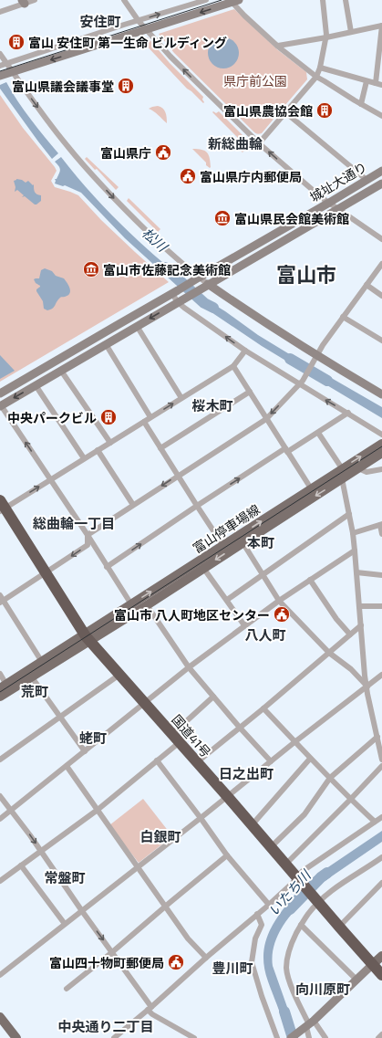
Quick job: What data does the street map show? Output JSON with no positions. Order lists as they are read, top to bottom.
{
  "streets": {
    "highway": ["国道41号"],
    "main road": ["富山停車場線"],
    "street": ["城址大通り"]
  },
  "crossings": [
    ["富山停車場線", "国道41号"]
  ],
  "districts": [
    "安住町",
    "新総曲輪",
    "富山市",
    "桜木町",
    "総曲輪一丁目",
    "本町",
    "八人町",
    "荒町",
    "蛯町",
    "日之出町",
    "白銀町",
    "常盤町",
    "豊川町",
    "向川原町",
    "中央通り二丁目"
  ],
  "water": ["松川", "いたち川"],
  "parks": ["県庁前公園"],
  "places": {
    "building": [
      "富山 安住町 第一生命 ビルディング",
      "富山県議会議事堂",
      "富山県農協会館",
      "中央パークビル"
    ],
    "public building": [
      "富山県庁",
      "富山県庁内郵便局",
      "富山市 八人町地区センター",
      "富山四十物町郵便局"
    ],
    "museum": ["富山県民会館美術館", "富山市佐藤記念美術館"]
  }
}
